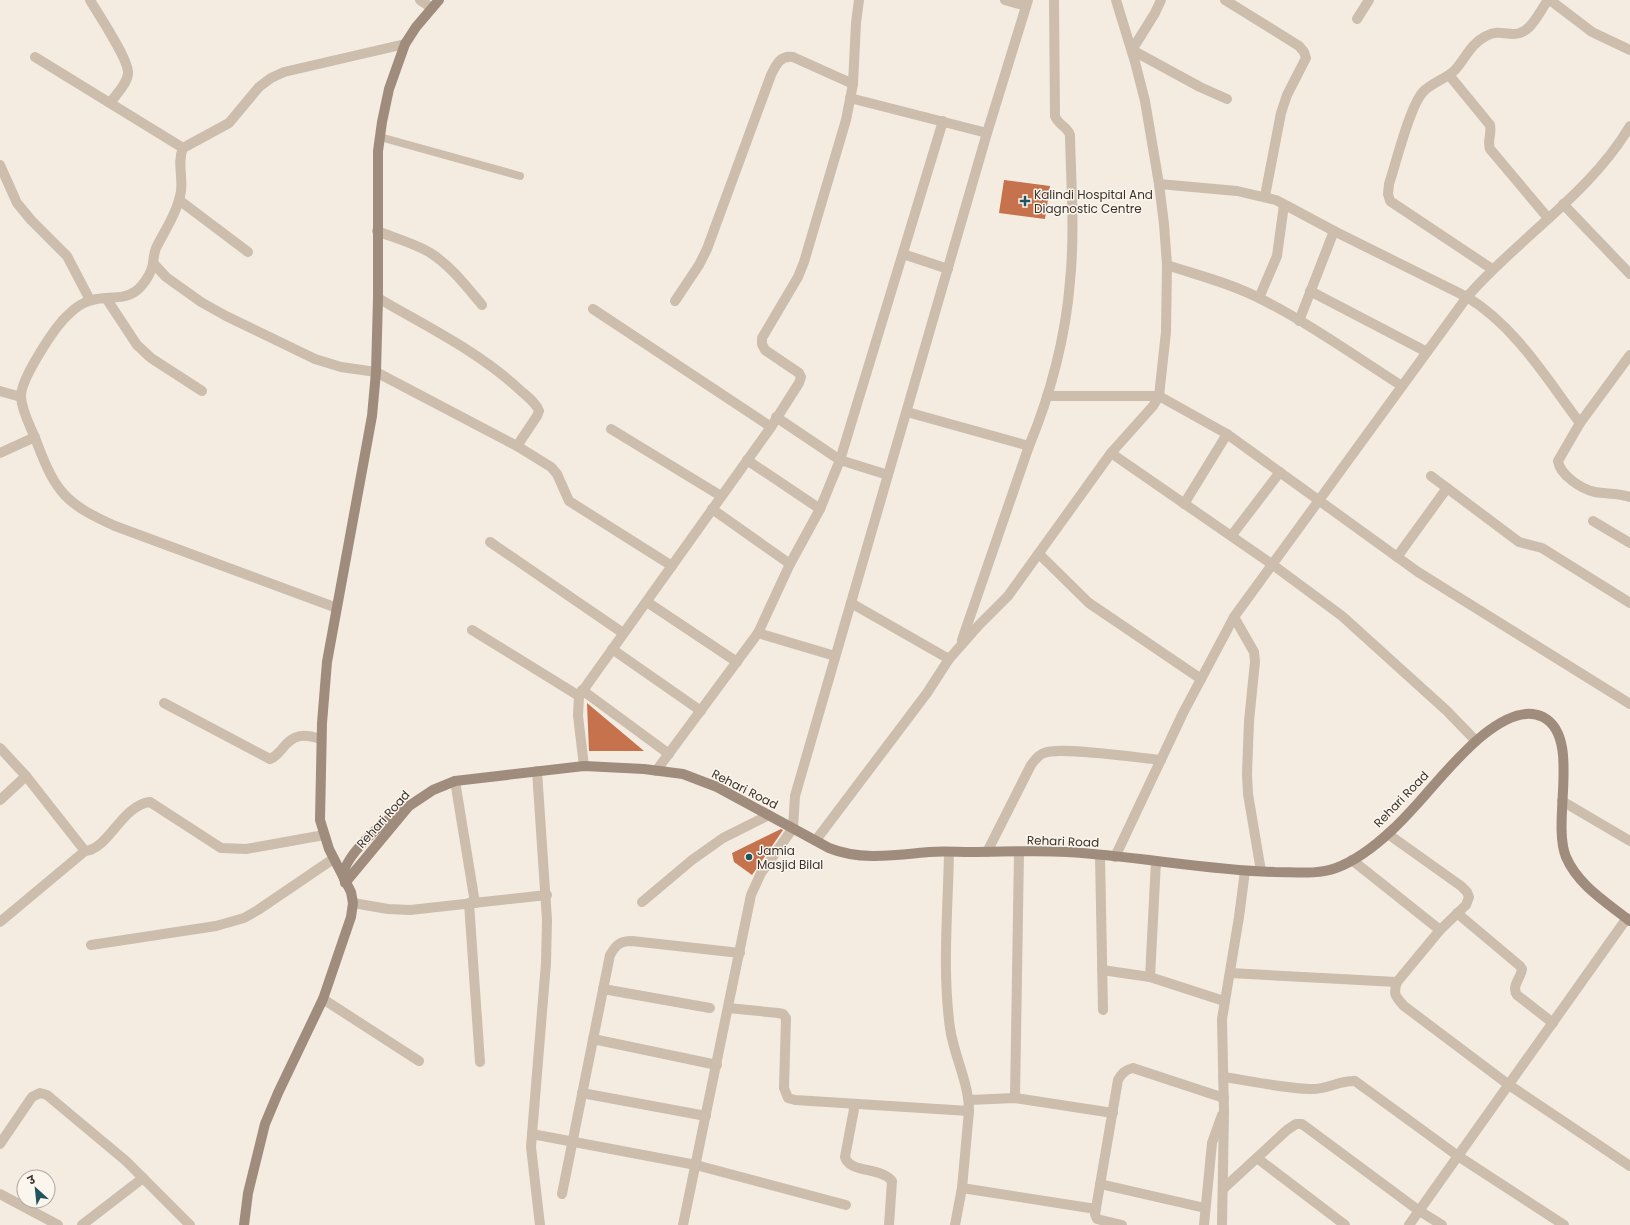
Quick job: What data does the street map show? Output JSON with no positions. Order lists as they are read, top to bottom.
{
  "streets": {
    "main road": ["Rehari Road"]
  },
  "places": {
    "health": ["Kalindi Hospital And Diagnostic Centre"],
    "other": ["Jamia Masjid Bilal"]
  },
  "north": "top left"
}
